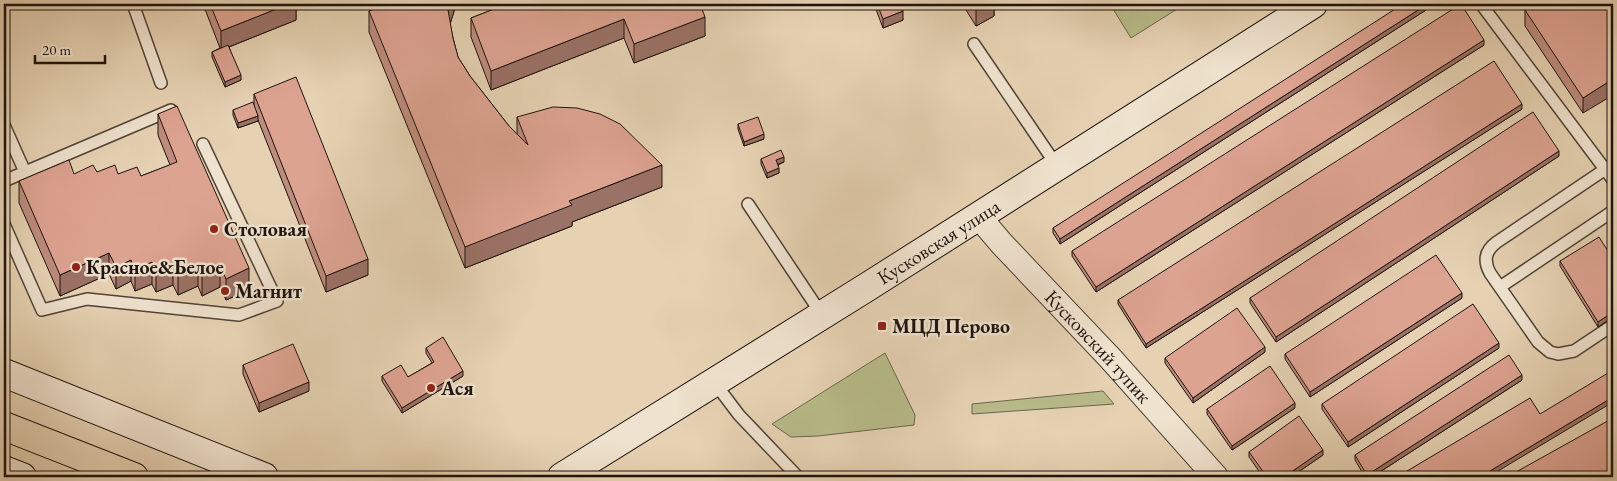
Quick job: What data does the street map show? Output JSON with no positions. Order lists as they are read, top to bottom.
{
  "streets": {
    "street": ["Кусковская улица", "Кусковский тупик"]
  },
  "crossings": [
    ["Кусковская улица", "Кусковский тупик"]
  ],
  "places": {
    "other": [
      "Столовая",
      "Красное&Белое",
      "Магнит",
      "Ася"
    ],
    "transit": ["МЦД Перово"]
  },
  "scale_bar": "20 m"
}
